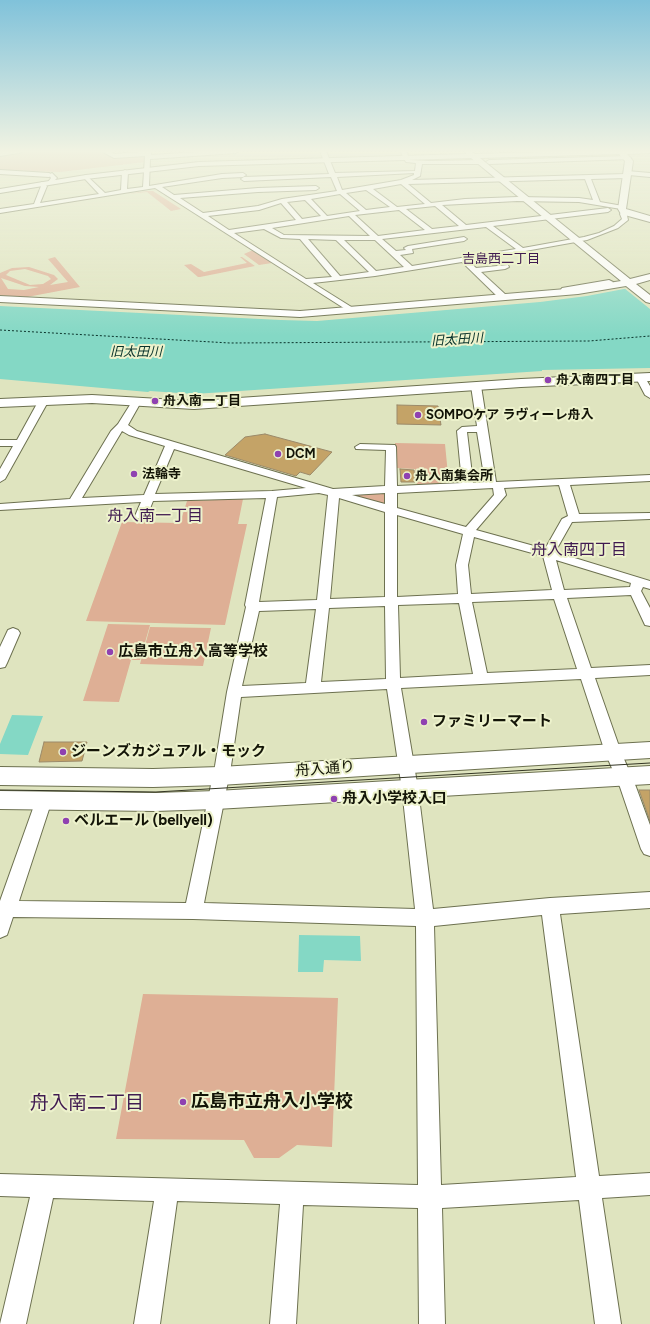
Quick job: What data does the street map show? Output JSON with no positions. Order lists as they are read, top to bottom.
{
  "streets": {
    "street": ["舟入通り"]
  },
  "districts": [
    "吉島西二丁目",
    "舟入南一丁目",
    "舟入南四丁目",
    "舟入南二丁目"
  ],
  "water": ["旧太田川"],
  "places": [
    "舟入南四丁目",
    "舟入南一丁目",
    "SOMPOケア ラヴィーレ舟入",
    "DCM",
    "法輪寺",
    "舟入南集会所",
    "広島市立舟入高等学校",
    "ファミリーマート",
    "ジーンズカジュアル・モック",
    "舟入小学校入口",
    "ベルエール (bellyell)",
    "広島市立舟入小学校"
  ]
}
